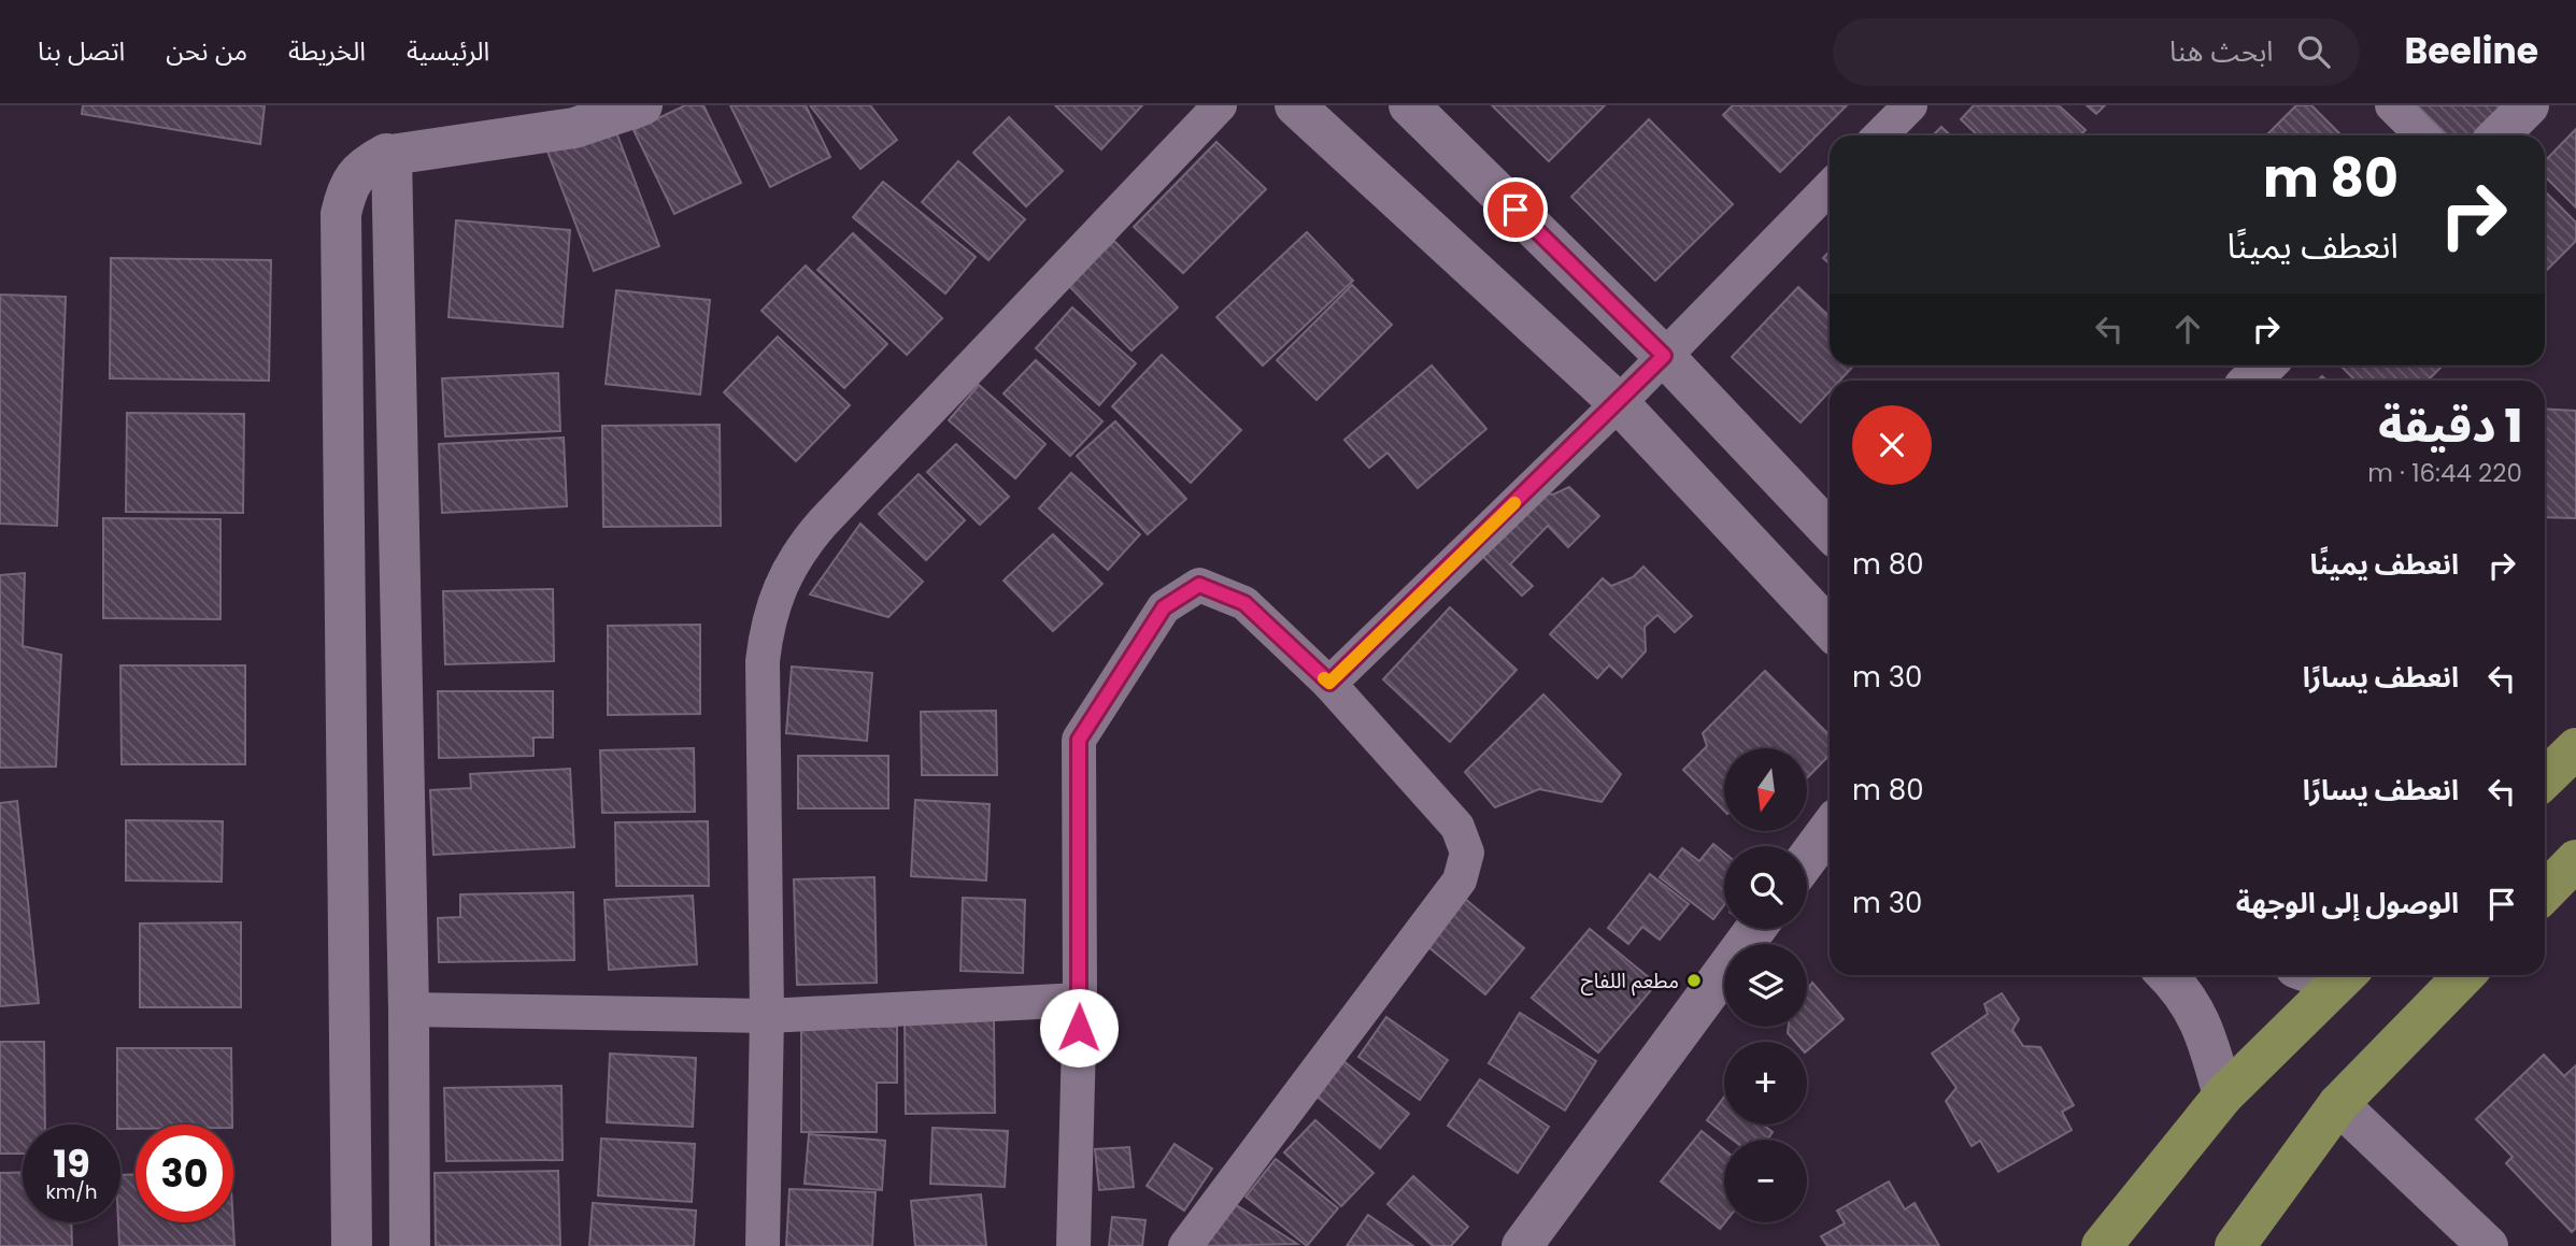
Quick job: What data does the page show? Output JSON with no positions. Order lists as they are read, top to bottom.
{
  "places": ["مطعم اللفاح"],
  "north": "bottom",
  "page": {
    "header": "Beeline",
    "search": "ابحث هنا",
    "nav": [
      "الرئيسية",
      "الخريطة",
      "من نحن",
      "اتصل بنا"
    ],
    "turn": ["80 m", "انعطف يمينًا"],
    "heading": ["1 دقيقة", "220 m · 16:44"],
    "list": [
      {
        "name": "انعطف يمينًا",
        "value": "80 m"
      },
      {
        "name": "انعطف يسارًا",
        "value": "30 m"
      },
      {
        "name": "انعطف يسارًا",
        "value": "80 m"
      },
      {
        "name": "الوصول إلى الوجهة",
        "value": "30 m"
      }
    ],
    "map_buttons": ["+", "−"],
    "speed": "19 km/h",
    "limit": "30"
  }
}
